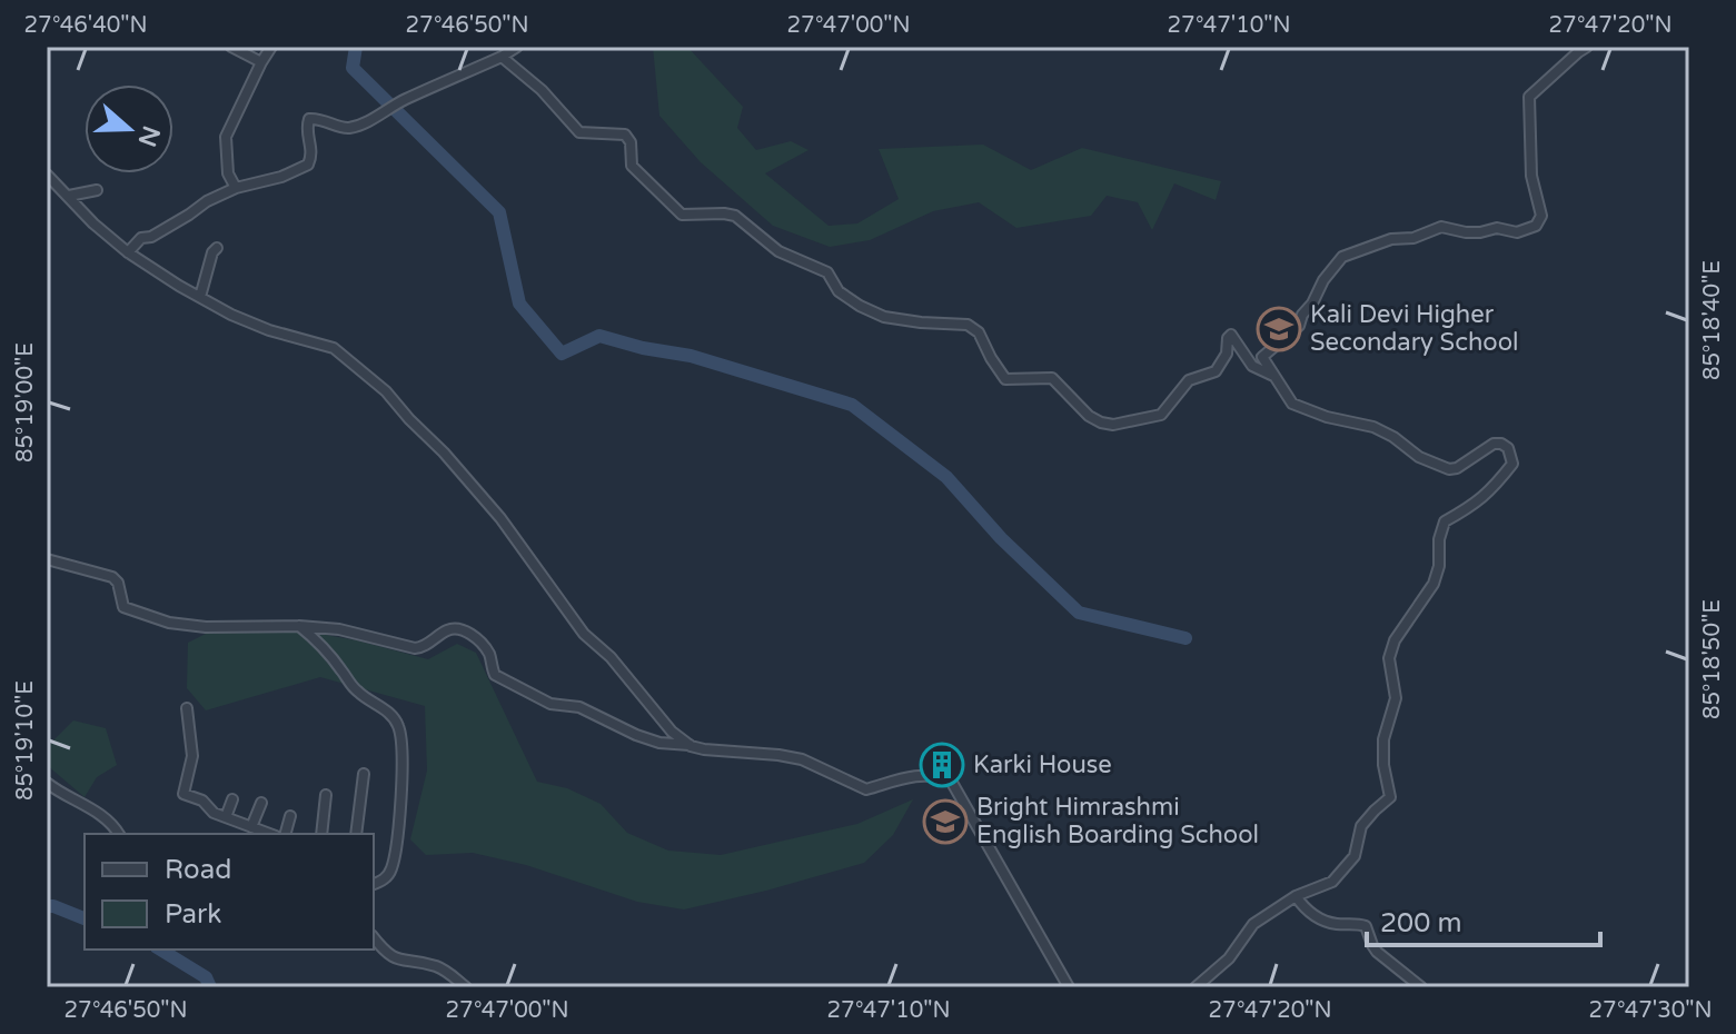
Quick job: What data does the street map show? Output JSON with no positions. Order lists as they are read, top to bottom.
{
  "places": {
    "school or university": ["Kali Devi Higher Secondary School", "Bright Himrashmi English Boarding School"],
    "building": ["Karki House"]
  },
  "legend": ["Road", "Park"],
  "scale_bar": "200 m",
  "north": "right",
  "coordinates": [
    "27°46'40\"N",
    "27°46'50\"N",
    "27°47'00\"N",
    "27°47'10\"N",
    "27°47'20\"N",
    "85°18'40\"E",
    "85°19'00\"E",
    "85°18'50\"E",
    "85°19'10\"E",
    "27°47'30\"N"
  ]
}
